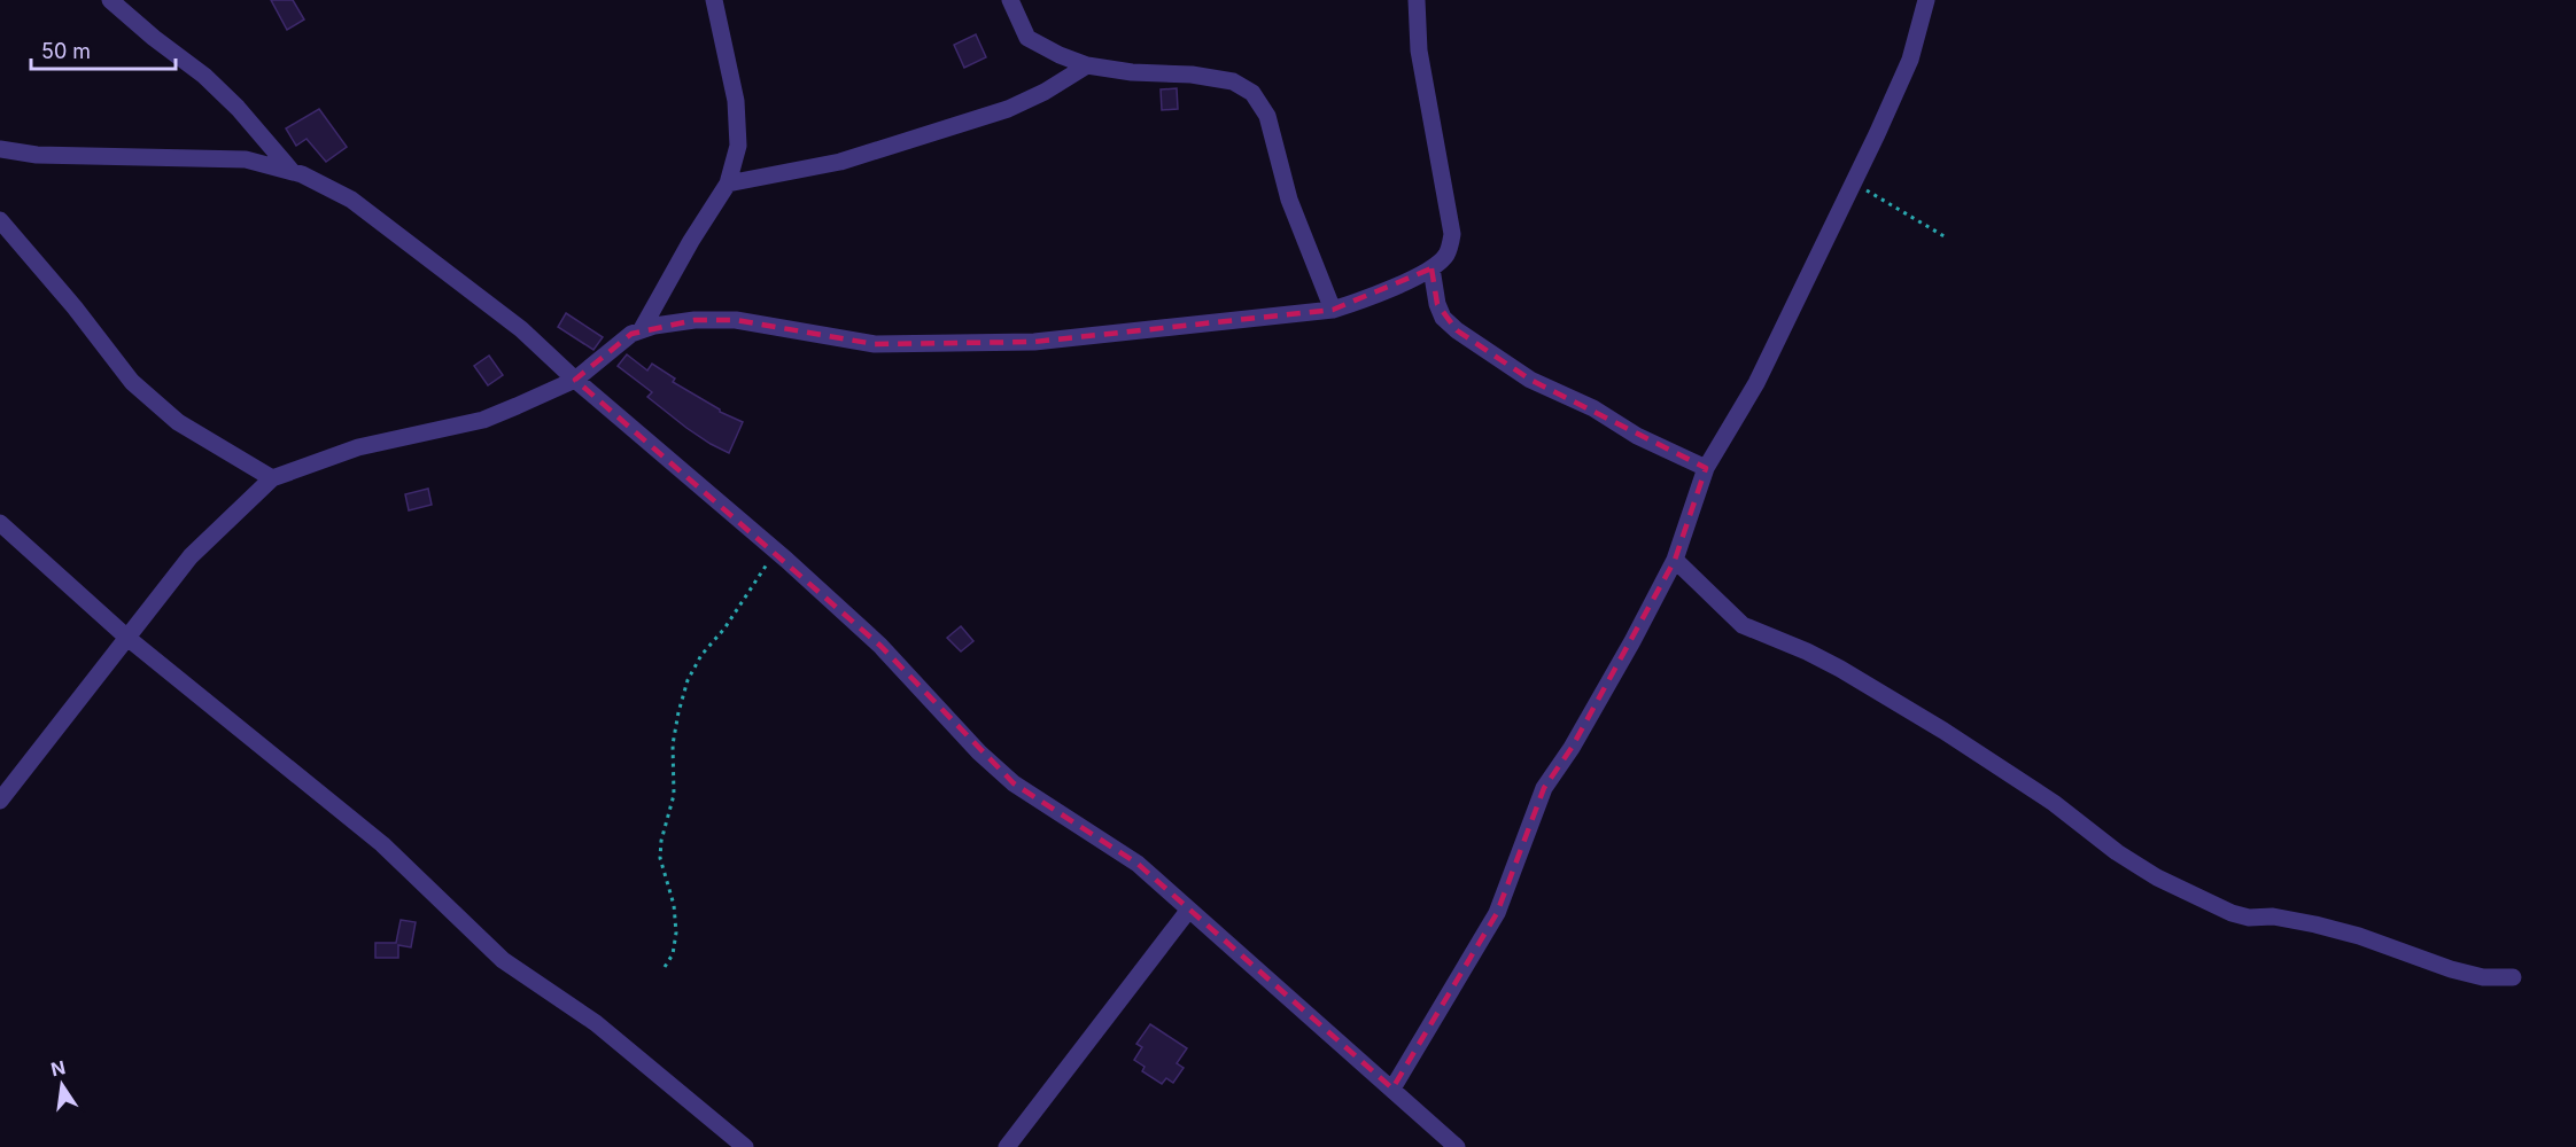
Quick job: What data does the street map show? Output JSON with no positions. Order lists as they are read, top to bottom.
{
  "scale_bar": "50 m",
  "north": "top"
}
